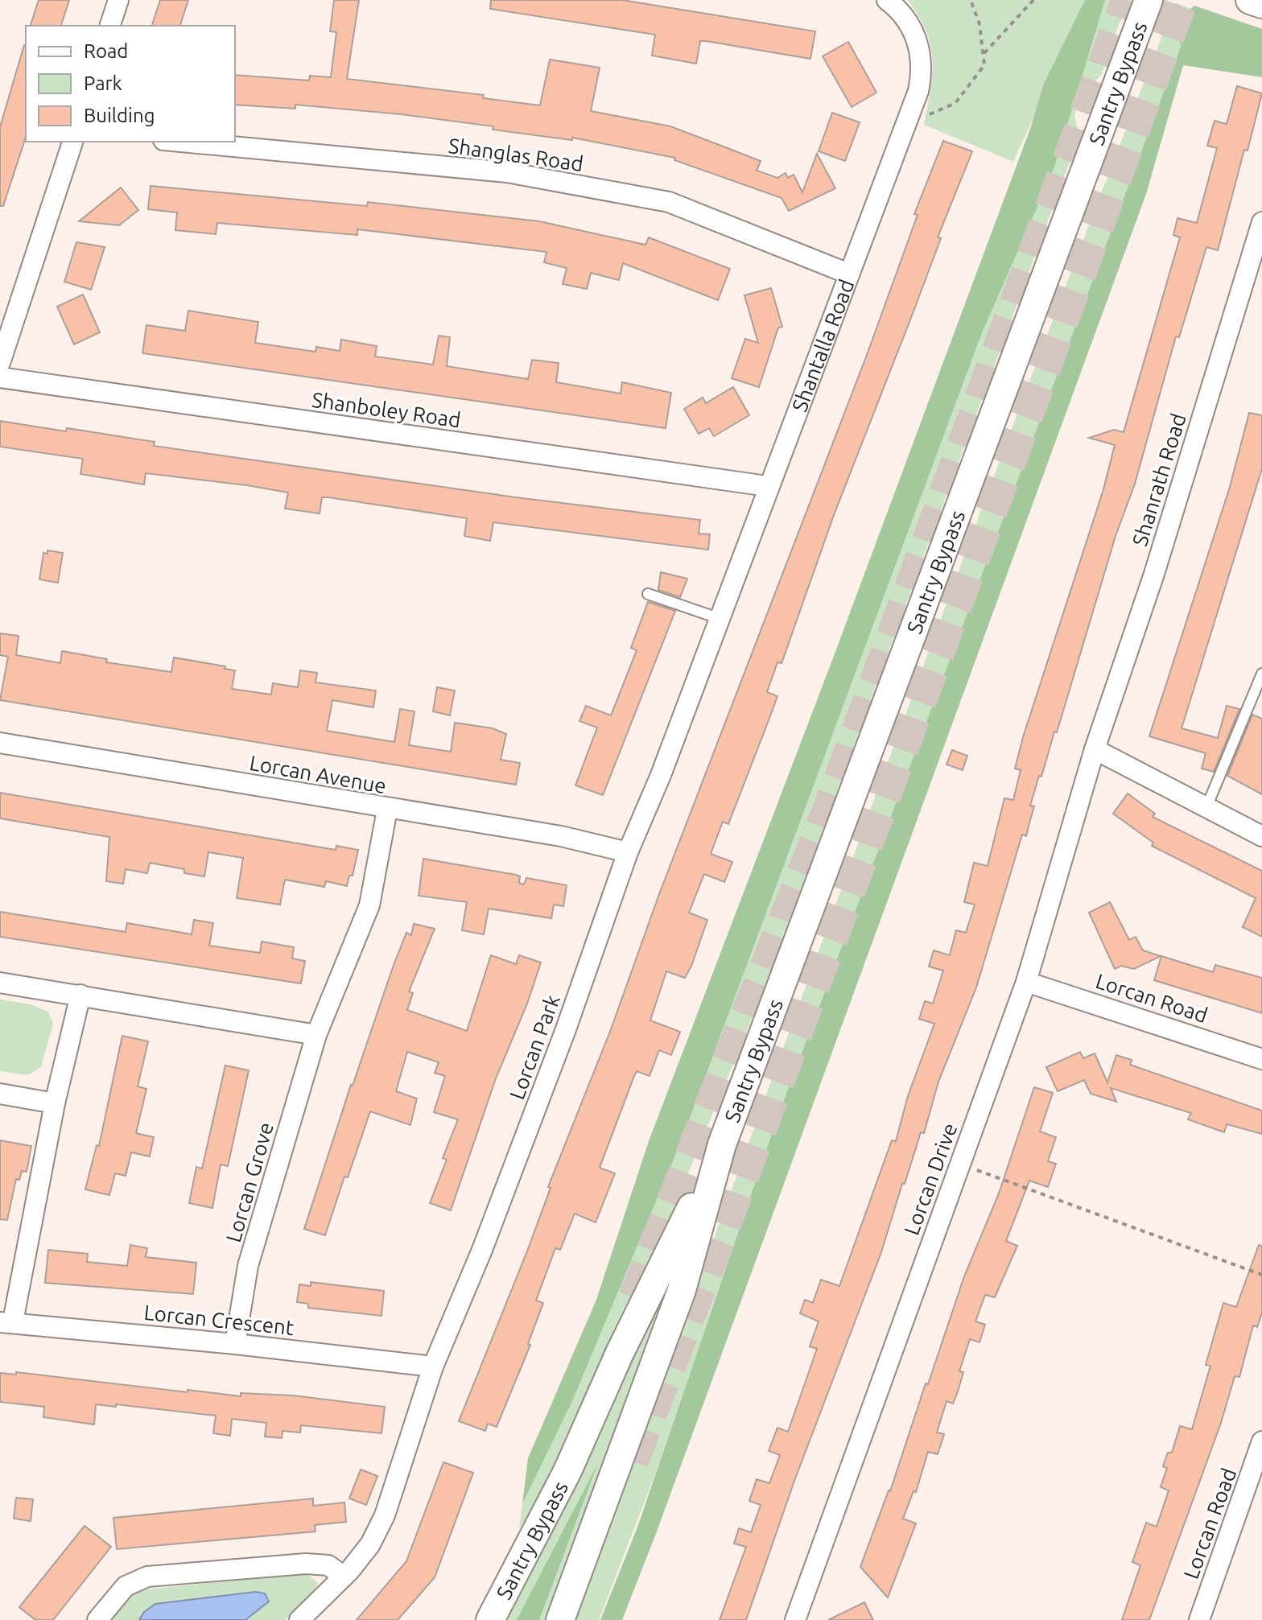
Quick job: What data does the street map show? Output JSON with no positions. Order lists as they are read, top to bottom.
{
  "streets": {
    "main road": ["Santry Bypass"],
    "street": [
      "Shanglas Road",
      "Shantalla Road",
      "Shanboley Road",
      "Shanrath Road",
      "Lorcan Avenue",
      "Lorcan Road",
      "Lorcan Park",
      "Lorcan Drive",
      "Lorcan Grove",
      "Lorcan Crescent"
    ]
  },
  "crossings": [
    ["Shanglas Road", "Shantalla Road"],
    ["Shantalla Road", "Shanboley Road"],
    ["Shantalla Road", "Lorcan Park"],
    ["Shanrath Road", "Lorcan Drive"],
    ["Lorcan Avenue", "Lorcan Park"],
    ["Lorcan Avenue", "Lorcan Grove"],
    ["Lorcan Road", "Lorcan Drive"],
    ["Lorcan Park", "Lorcan Crescent"],
    ["Lorcan Grove", "Lorcan Crescent"]
  ],
  "legend": ["Road", "Park", "Building"]
}
